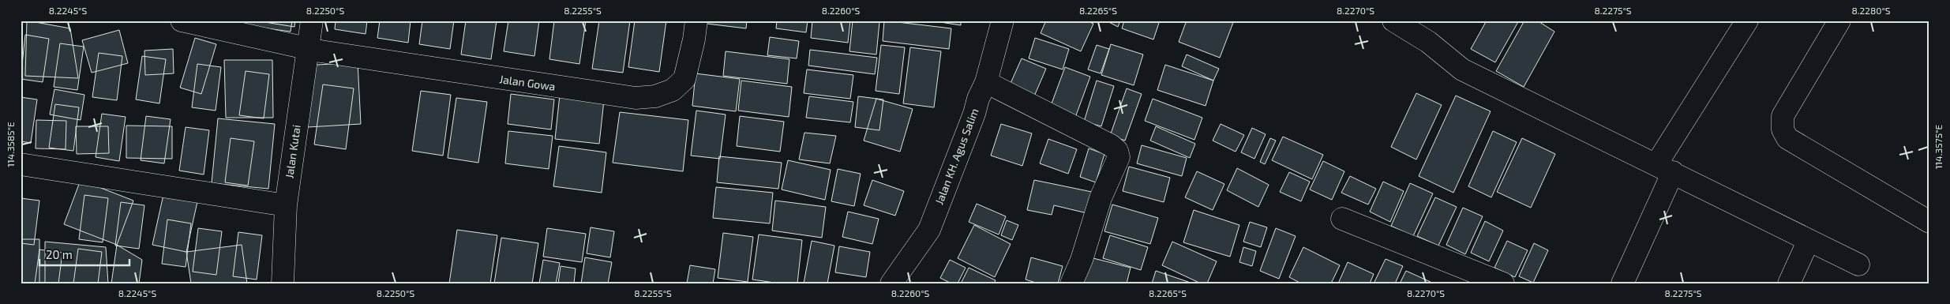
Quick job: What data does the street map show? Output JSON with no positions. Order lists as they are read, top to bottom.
{
  "streets": {
    "street": ["Jalan Gowa", "Jalan Kutai", "Jalan KH. Agus Salim"]
  },
  "crossings": [
    ["Jalan Gowa", "Jalan Kutai"]
  ],
  "scale_bar": "20 m",
  "coordinates": [
    "8.2245°S",
    "8.2250°S",
    "8.2255°S",
    "8.2260°S",
    "8.2265°S",
    "8.2270°S",
    "8.2275°S",
    "8.2280°S",
    "114.3585°E",
    "114.3575°E"
  ]
}
